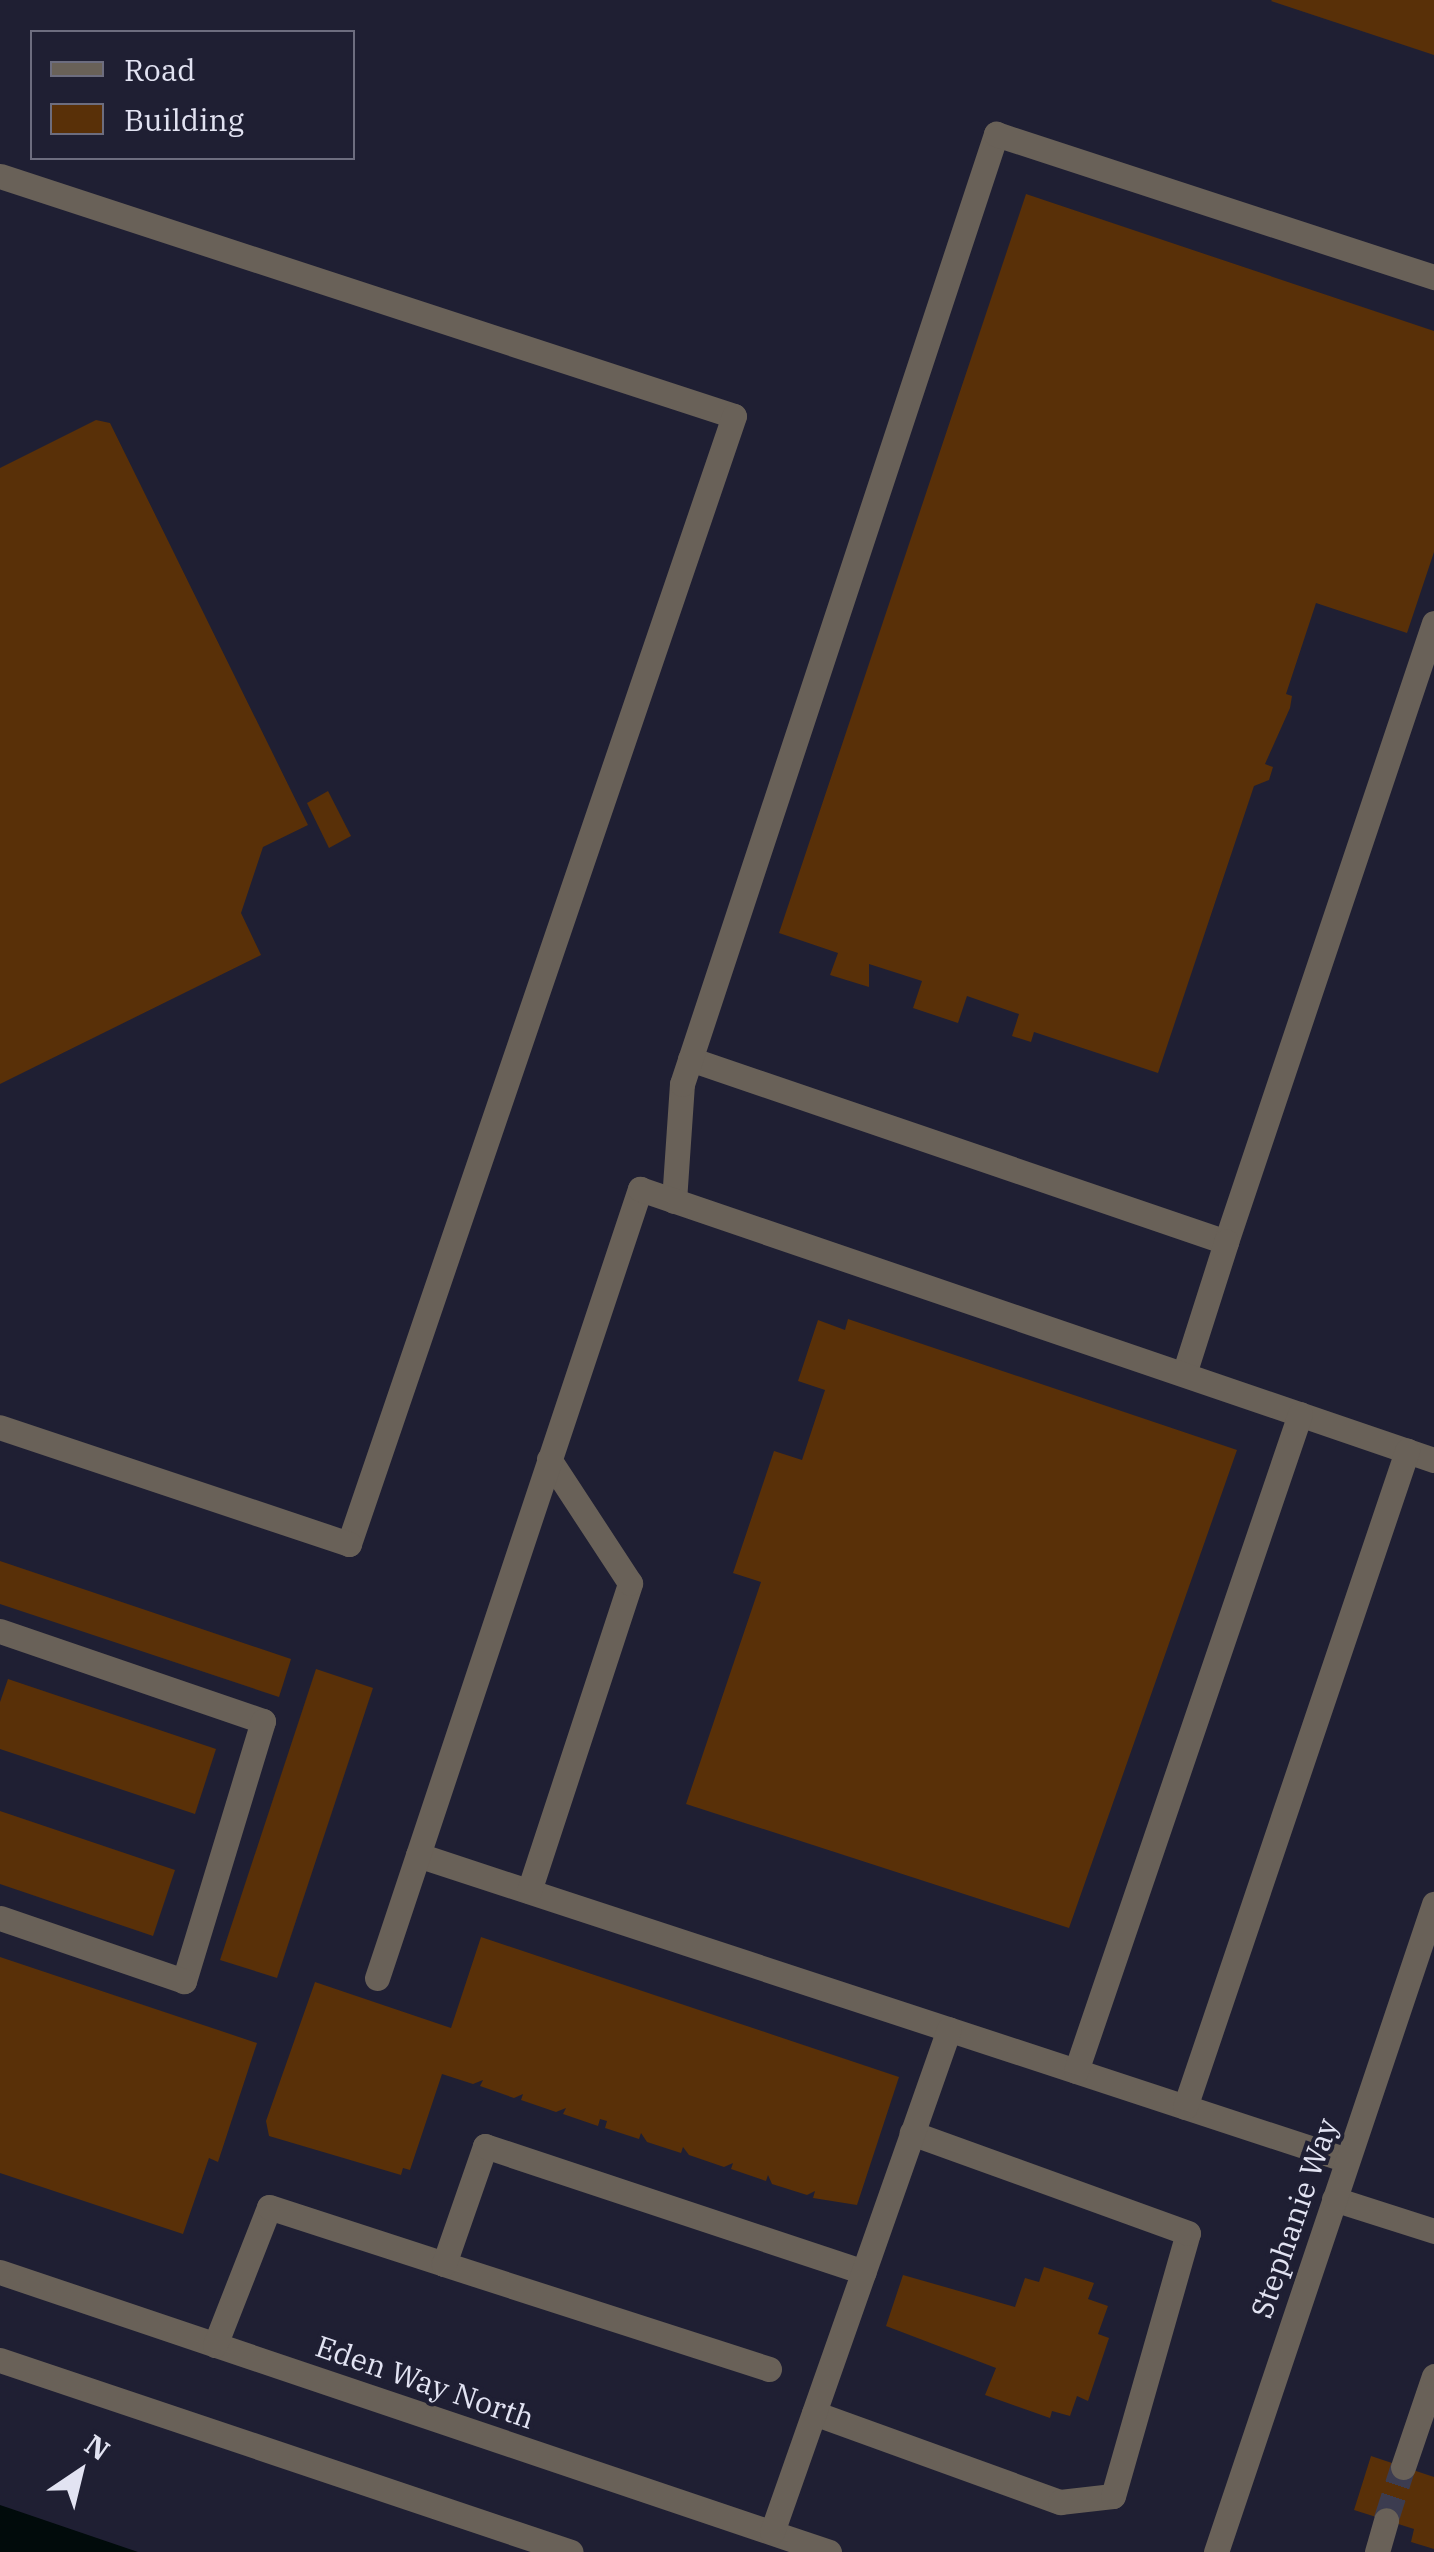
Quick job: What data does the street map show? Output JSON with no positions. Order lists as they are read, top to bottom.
{
  "streets": {
    "street": ["Stephanie Way", "Eden Way North"]
  },
  "legend": ["Road", "Building"],
  "north": "top right"
}
